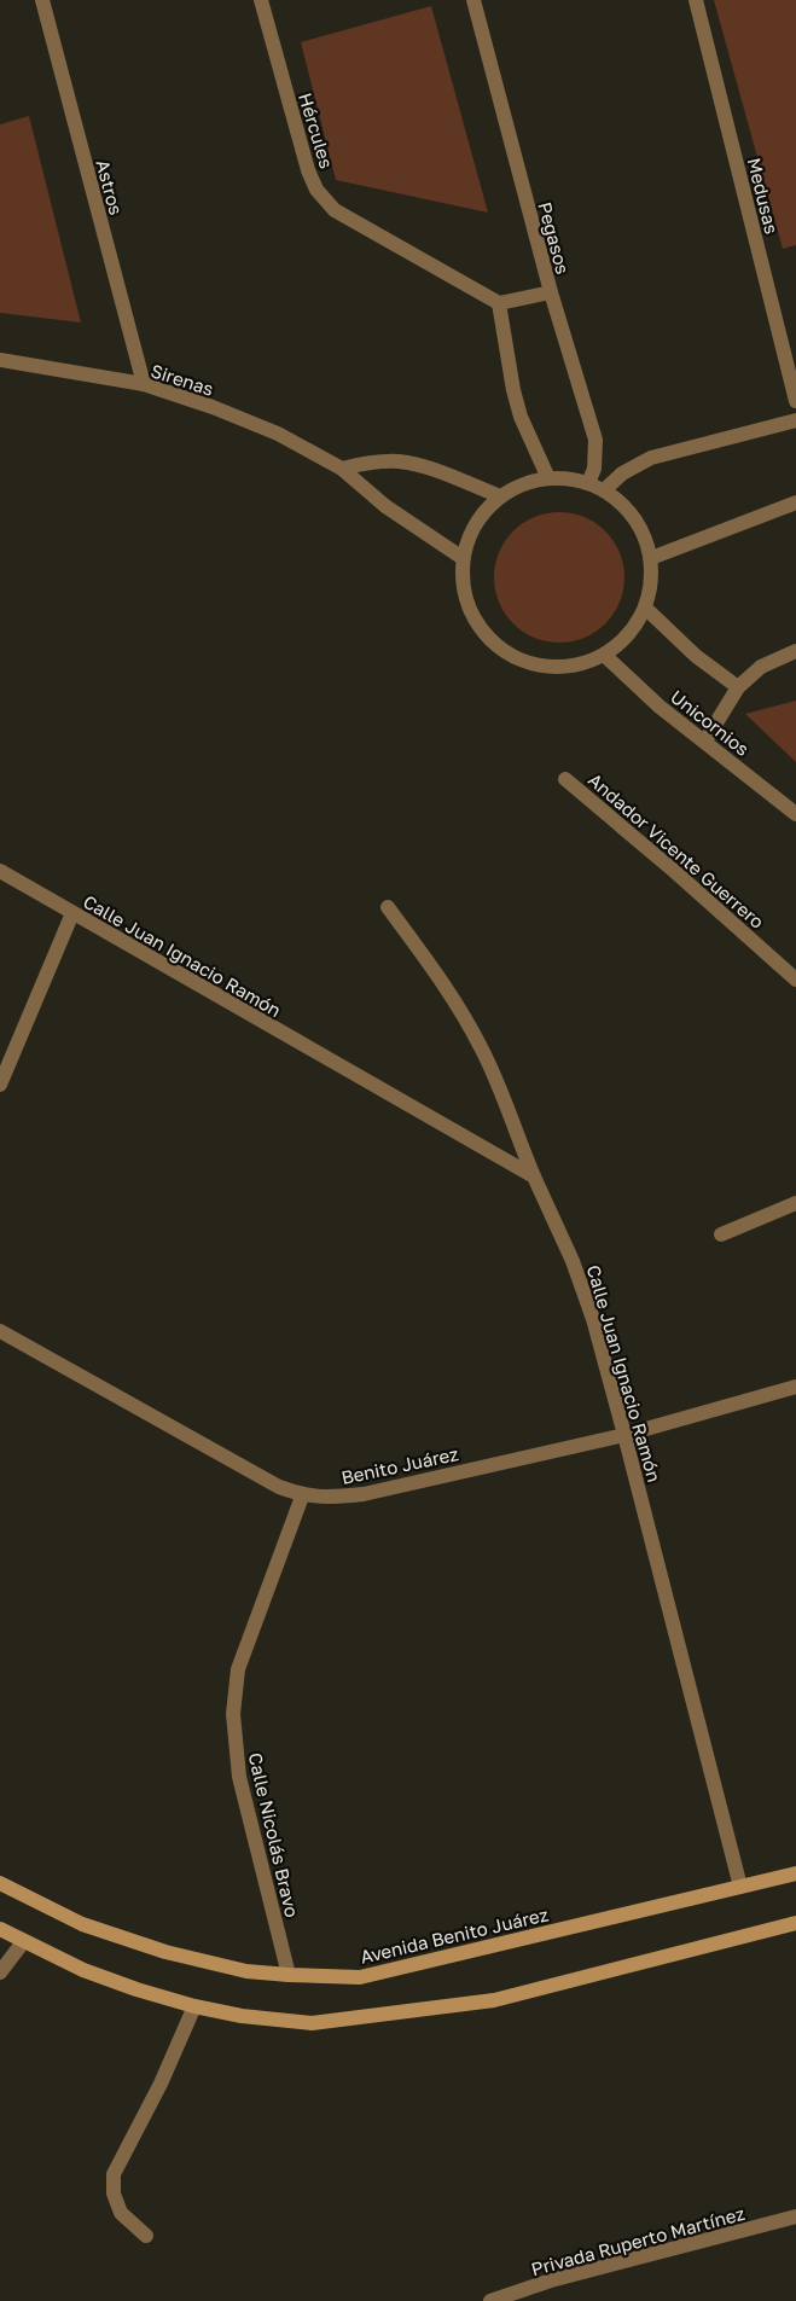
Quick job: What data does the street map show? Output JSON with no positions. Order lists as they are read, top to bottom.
{
  "streets": {
    "main road": ["Avenida Benito Juárez"],
    "street": [
      "Hércules",
      "Astros",
      "Medusas",
      "Pegasos",
      "Sirenas",
      "Unicornios",
      "Andador Vicente Guerrero",
      "Calle Juan Ignacio Ramón",
      "Benito Juárez",
      "Calle Nicolás Bravo",
      "Privada Ruperto Martínez"
    ]
  },
  "crossings": [
    ["Astros", "Sirenas"],
    ["Pegasos", "Sirenas"],
    ["Pegasos", "Unicornios"],
    ["Sirenas", "Unicornios"],
    ["Calle Juan Ignacio Ramón", "Benito Juárez"],
    ["Calle Juan Ignacio Ramón", "Avenida Benito Juárez"],
    ["Benito Juárez", "Calle Nicolás Bravo"],
    ["Calle Nicolás Bravo", "Avenida Benito Juárez"]
  ]
}
